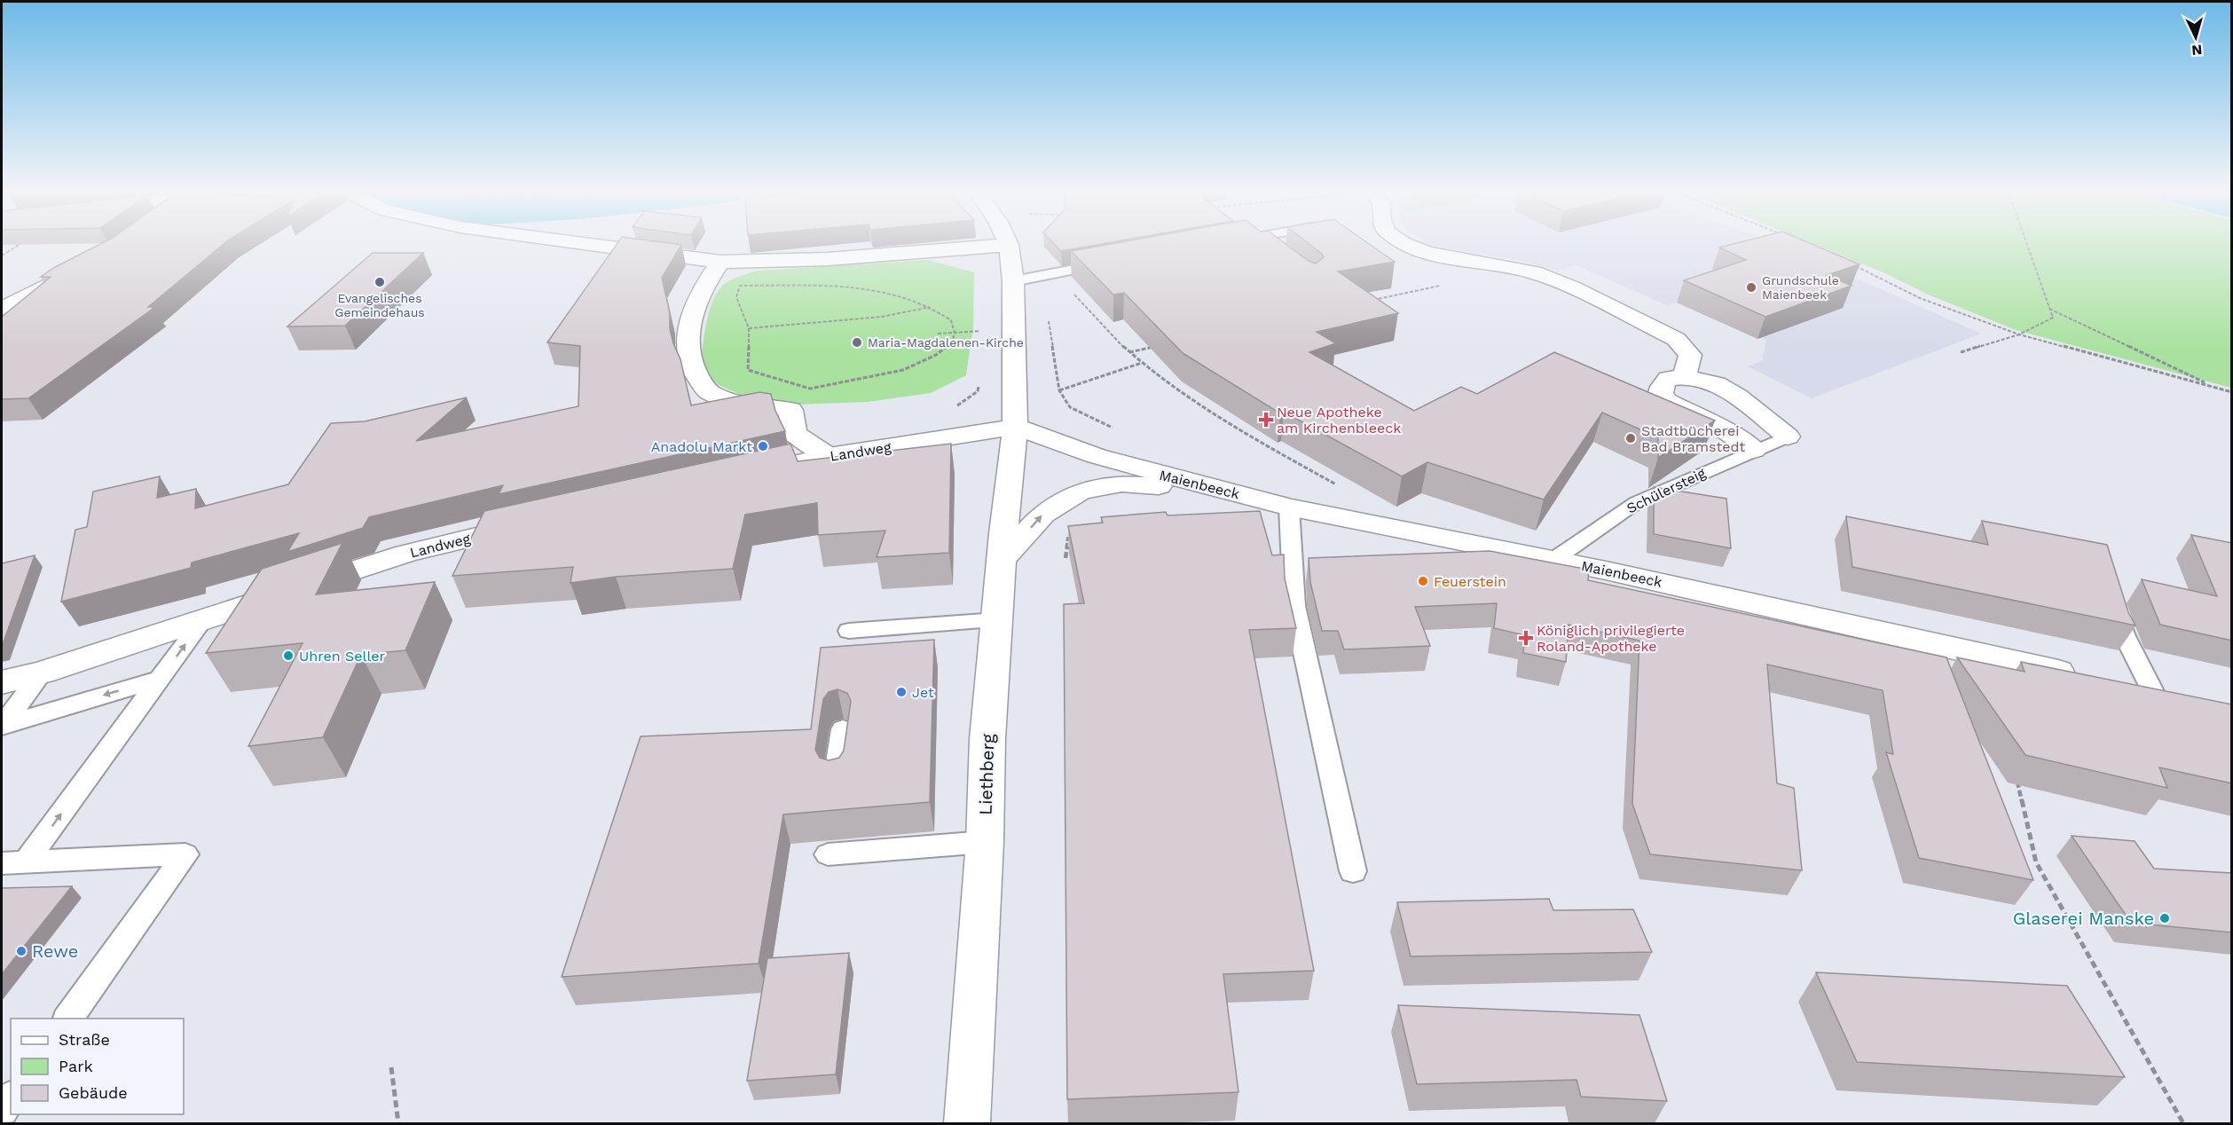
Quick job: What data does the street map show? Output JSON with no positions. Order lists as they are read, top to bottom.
{
  "streets": {
    "street": ["Landweg", "Maienbeeck", "Liethberg"],
    "lane": ["Schülersteig"]
  },
  "crossings": [
    ["Landweg", "Maienbeeck"],
    ["Landweg", "Liethberg"],
    ["Maienbeeck", "Schülersteig"],
    ["Maienbeeck", "Liethberg"]
  ],
  "places": {
    "other": [
      "Evangelisches Gemeindehaus",
      "Grundschule Maienbeek",
      "Maria-Magdalenen-Kirche",
      "Stadtbücherei Bad Bramstedt",
      "Anadolu Markt",
      "Feuerstein",
      "Uhren Seller",
      "Jet",
      "Glaserei Manske",
      "Rewe"
    ],
    "health": ["Neue Apotheke am Kirchenbleeck", "Königlich privilegierte Roland-Apotheke"]
  },
  "legend": ["Straße", "Park", "Gebäude"],
  "north": "bottom"
}
